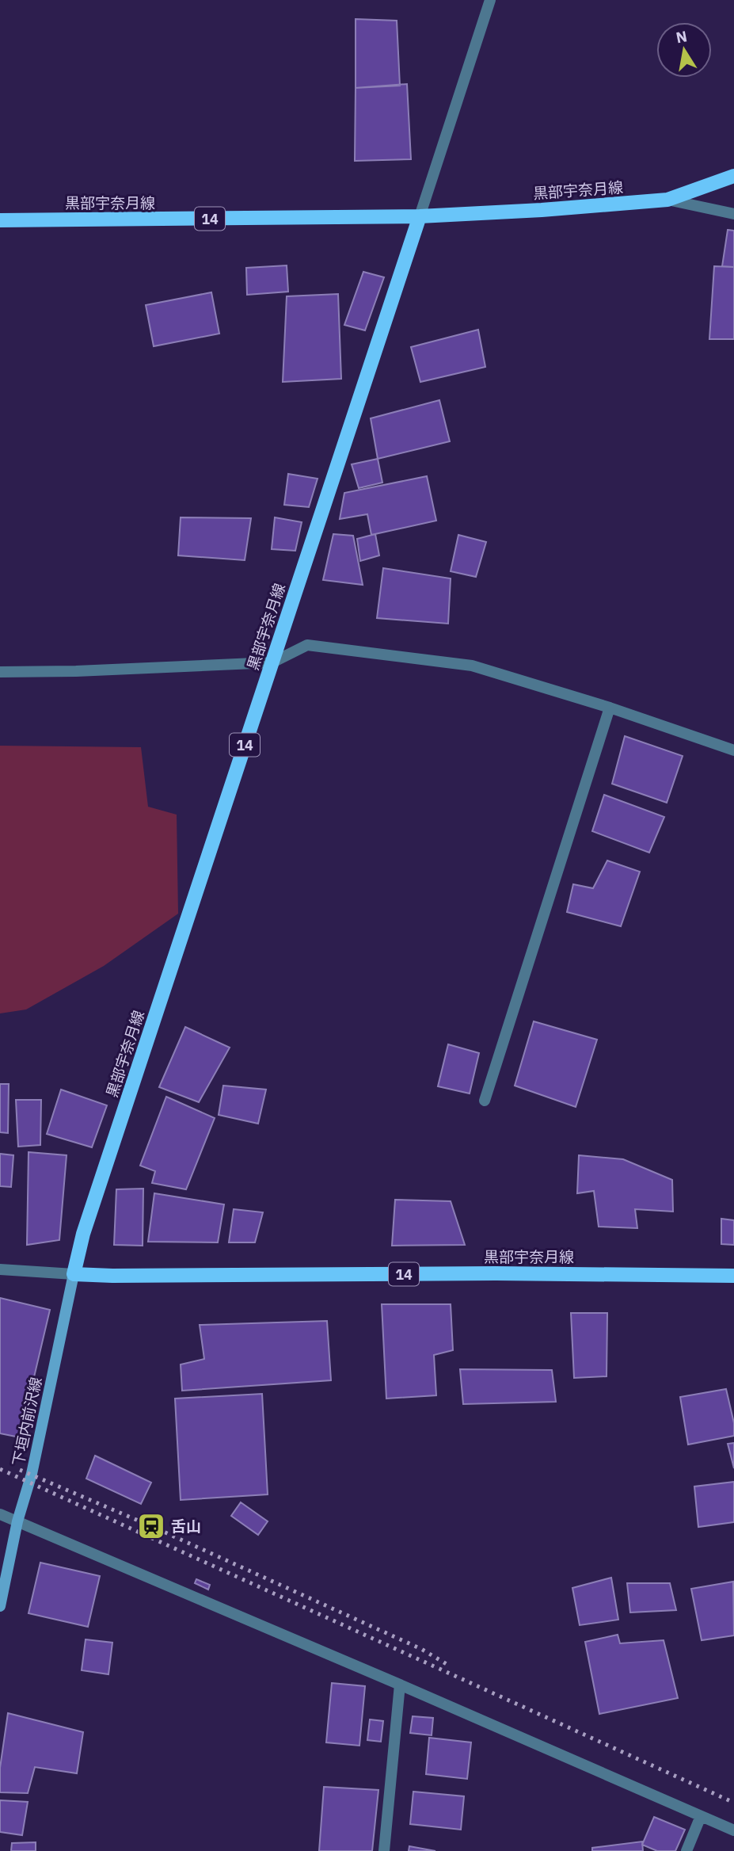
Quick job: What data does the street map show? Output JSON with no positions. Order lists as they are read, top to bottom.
{
  "streets": {
    "main road": ["黒部宇奈月線", "14", "下垣内前沢線"]
  },
  "crossings": [
    ["黒部宇奈月線", "下垣内前沢線"]
  ],
  "places": {
    "station": ["舌山"]
  },
  "north": "top"
}
